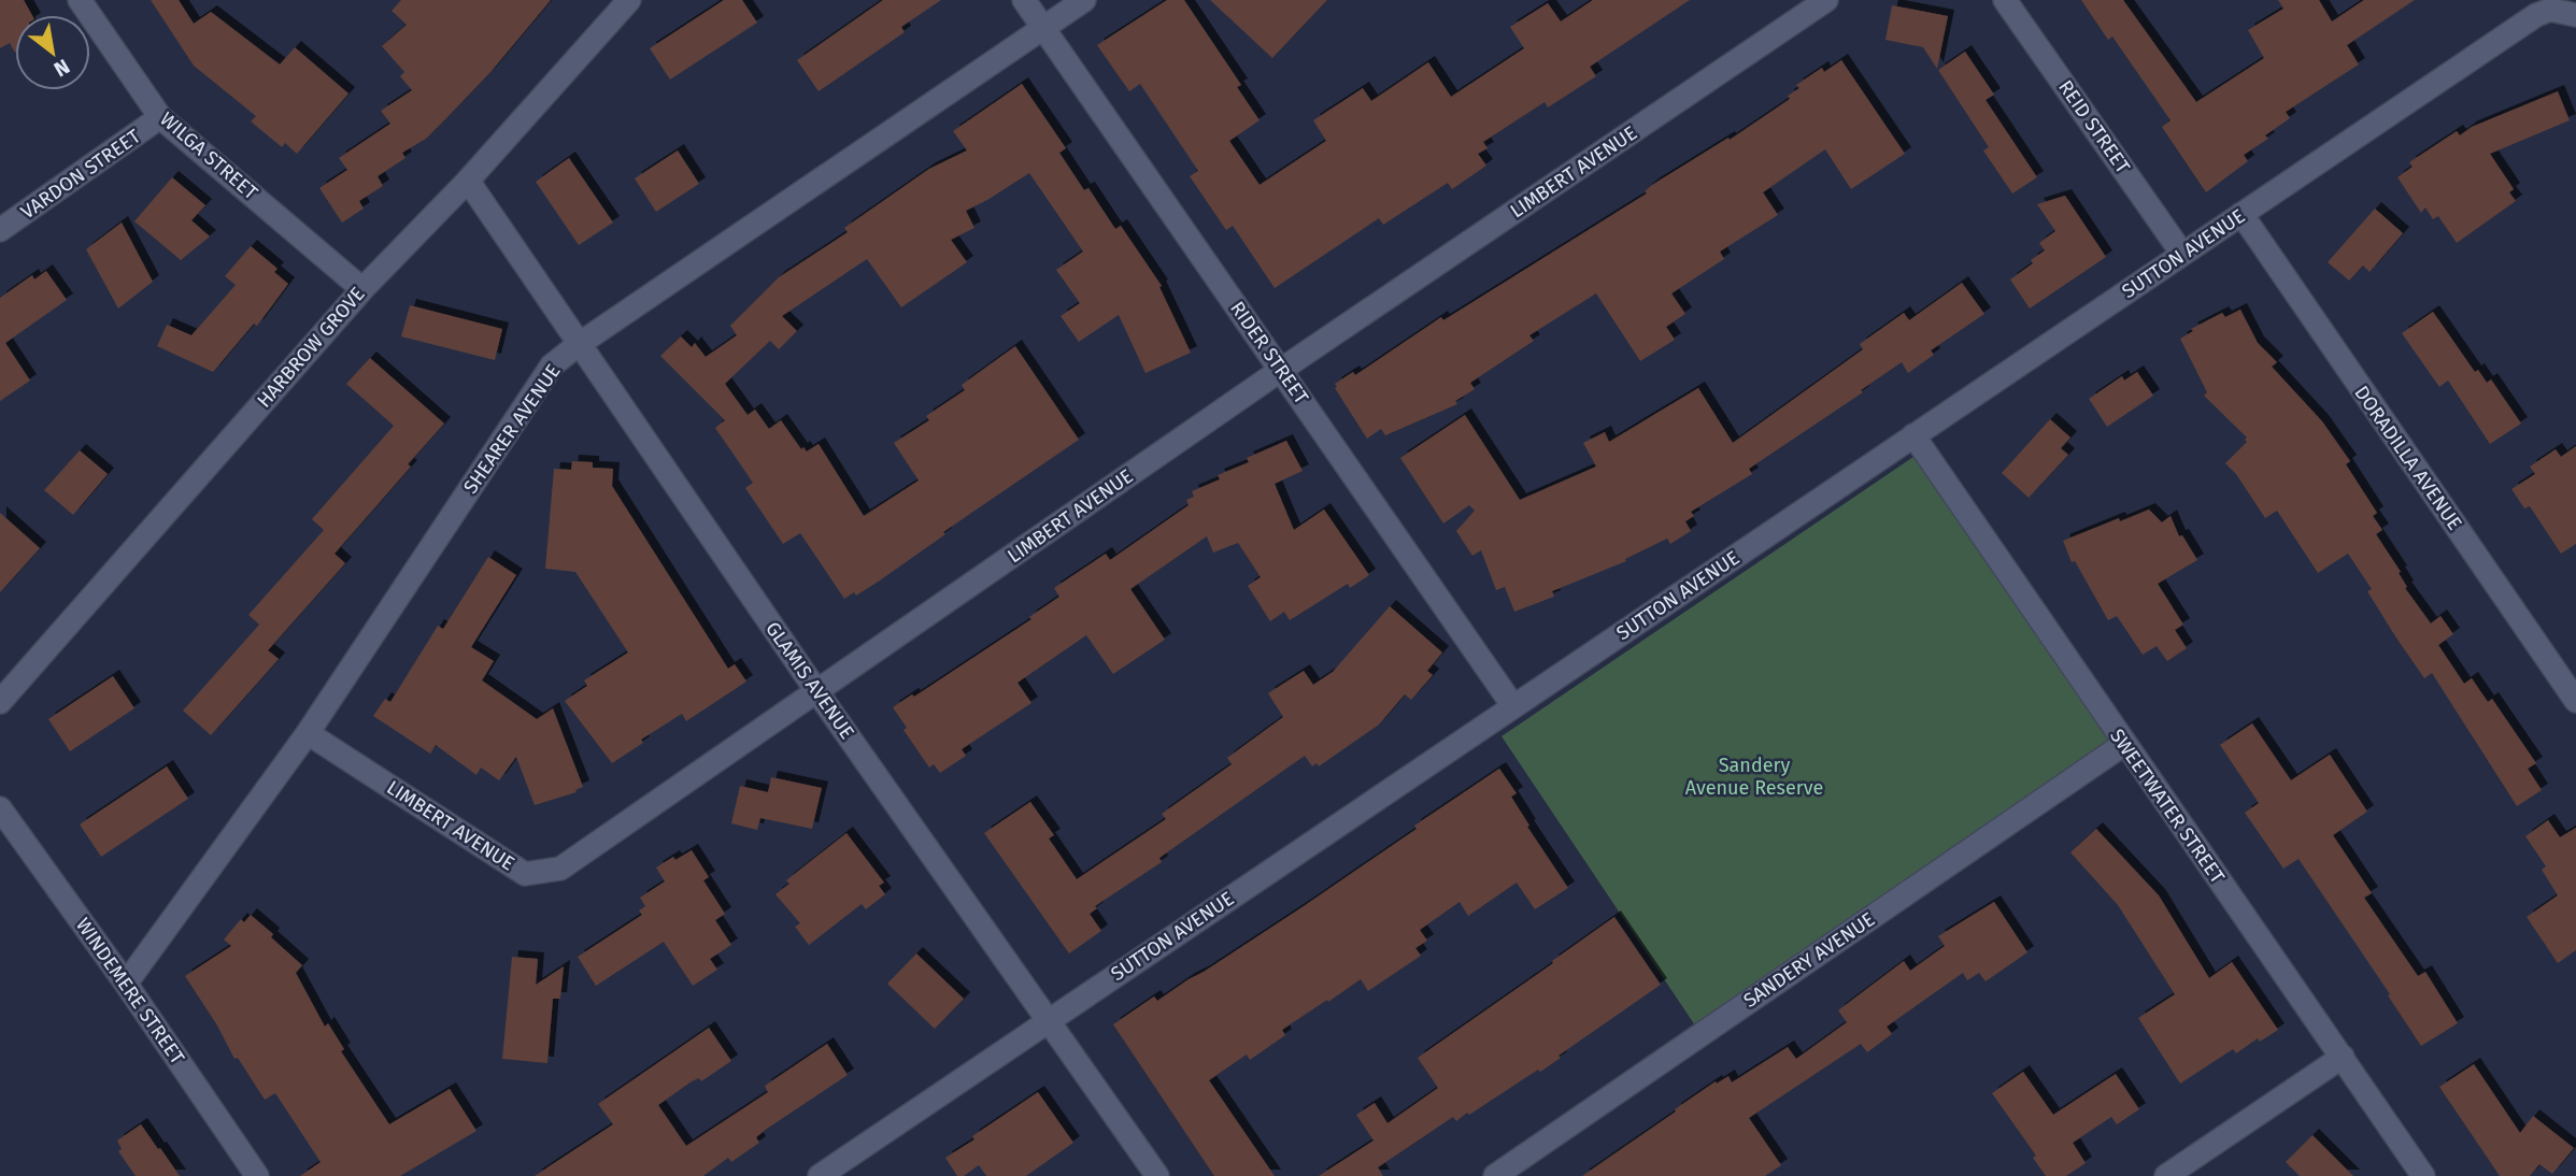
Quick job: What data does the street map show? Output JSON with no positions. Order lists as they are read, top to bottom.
{
  "streets": {
    "street": [
      "REID STREET",
      "WILGA STREET",
      "LIMBERT AVENUE",
      "VARDON STREET",
      "SUTTON AVENUE",
      "HARBROW GROVE",
      "RIDER STREET",
      "SHEARER AVENUE",
      "DORADILLA AVENUE",
      "GLAMIS AVENUE",
      "SWEETWATER STREET",
      "SANDERY AVENUE",
      "WINDEMERE STREET"
    ]
  },
  "crossings": [
    ["REID STREET", "SUTTON AVENUE"],
    ["WILGA STREET", "VARDON STREET"],
    ["WILGA STREET", "HARBROW GROVE"],
    ["LIMBERT AVENUE", "RIDER STREET"],
    ["LIMBERT AVENUE", "SHEARER AVENUE"],
    ["LIMBERT AVENUE", "GLAMIS AVENUE"],
    ["SUTTON AVENUE", "RIDER STREET"],
    ["SUTTON AVENUE", "DORADILLA AVENUE"],
    ["SUTTON AVENUE", "GLAMIS AVENUE"],
    ["SUTTON AVENUE", "SWEETWATER STREET"],
    ["HARBROW GROVE", "GLAMIS AVENUE"],
    ["RIDER STREET", "SHEARER AVENUE"],
    ["SHEARER AVENUE", "GLAMIS AVENUE"],
    ["SHEARER AVENUE", "WINDEMERE STREET"],
    ["SWEETWATER STREET", "SANDERY AVENUE"]
  ],
  "parks": ["Sandery Avenue Reserve"],
  "north": "bottom right"
}
